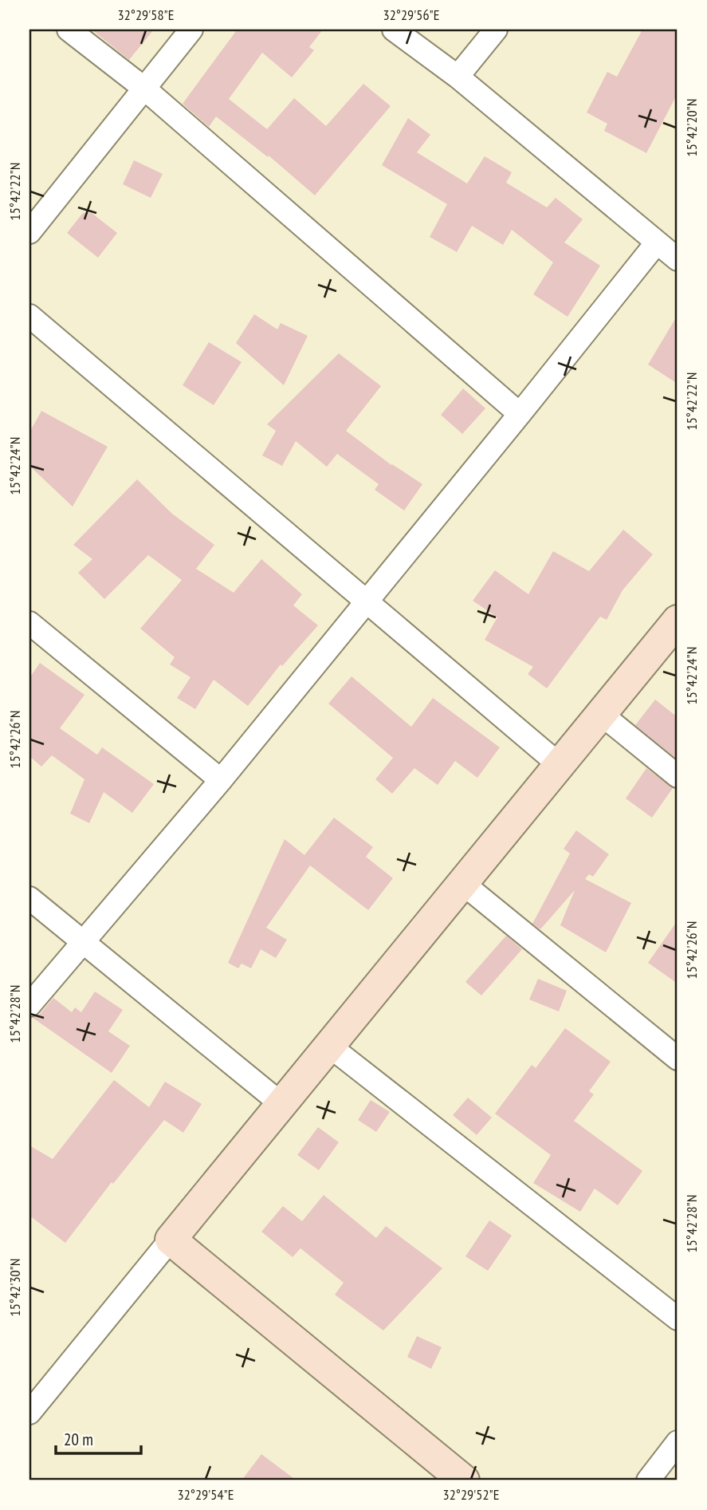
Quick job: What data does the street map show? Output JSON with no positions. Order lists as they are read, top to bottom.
{
  "scale_bar": "20 m",
  "coordinates": [
    "32°29'58\"E",
    "32°29'56\"E",
    "15°42'20\"N",
    "15°42'22\"N",
    "15°42'24\"N",
    "15°42'26\"N",
    "15°42'28\"N",
    "15°42'30\"N",
    "32°29'54\"E",
    "32°29'52\"E"
  ]
}
